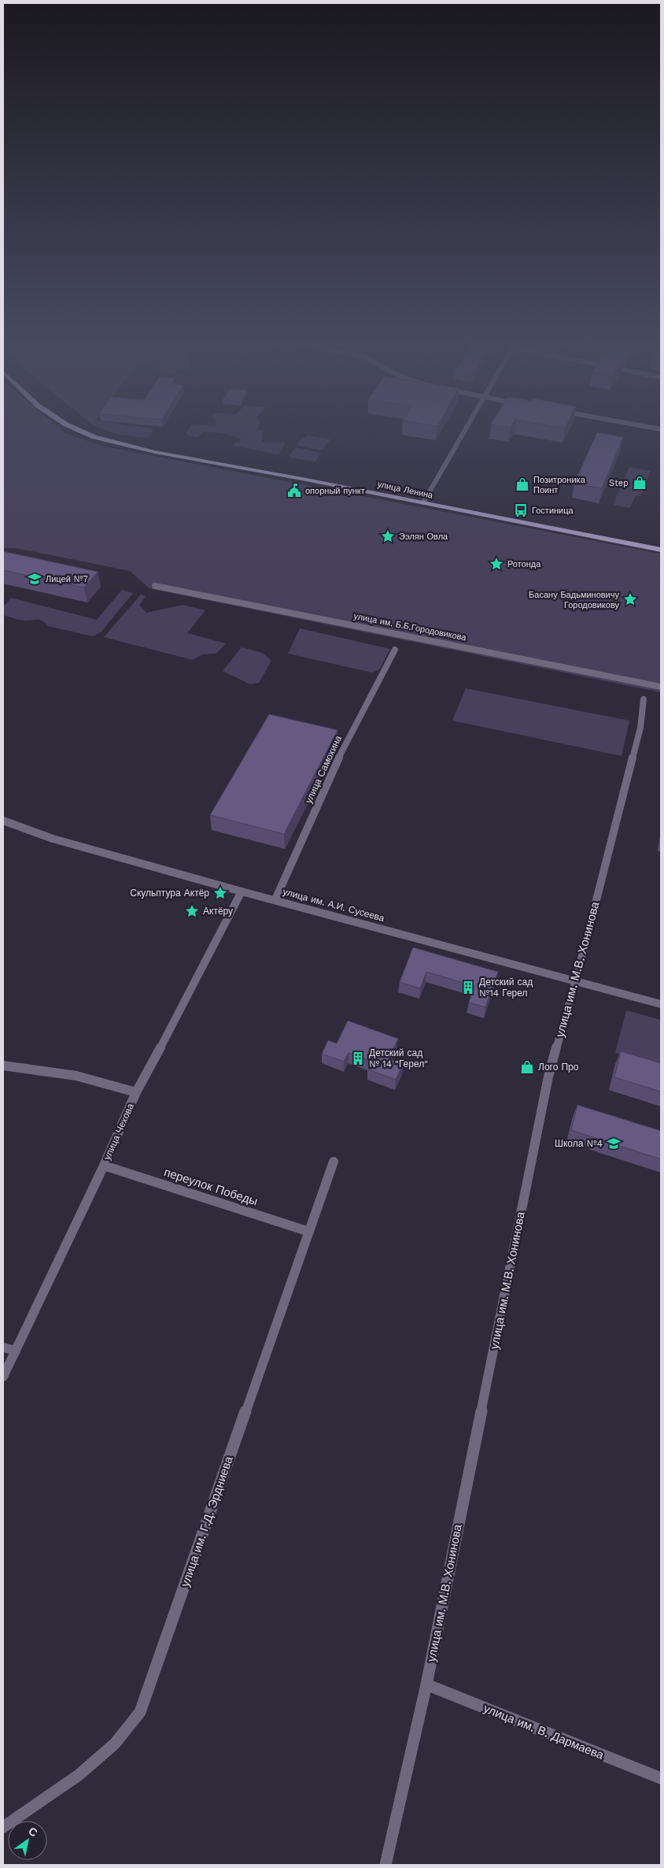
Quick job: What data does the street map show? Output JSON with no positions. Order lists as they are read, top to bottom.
{
  "streets": {
    "main road": ["улица Ленина"],
    "street": [
      "улица им. Б.Б.Городовикова",
      "улица Самохина",
      "улица им. А.И. Сусеева",
      "улица им. М.В. Хонинова",
      "улица Чехова",
      "переулок Победы",
      "улица им. Г.Д. Эрдниева",
      "улица им. В. Дармаева"
    ]
  },
  "crossings": [
    ["улица Самохина", "улица им. А.И. Сусеева"],
    ["улица им. А.И. Сусеева", "улица им. М.В. Хонинова"],
    ["улица им. А.И. Сусеева", "улица Чехова"],
    ["улица им. М.В. Хонинова", "улица им. В. Дармаева"],
    ["улица Чехова", "переулок Победы"],
    ["переулок Победы", "улица им. Г.Д. Эрдниева"]
  ],
  "places": {
    "shop": ["Step", "Позитроника Поинт", "Лого Про"],
    "public building": ["опорный пункт"],
    "bus stop": ["Гостиница"],
    "place": [
      "Ээлян Овла",
      "Ротонда",
      "Басану Бадьминовичу Городовикову",
      "Скульптура Актёр",
      "Актёру"
    ],
    "school or university": ["Лицей №7", "Школа №4"],
    "building": ["Детский сад №14 Герел", "Детский сад № 14 \"Герел\""]
  },
  "north": "top right"
}
